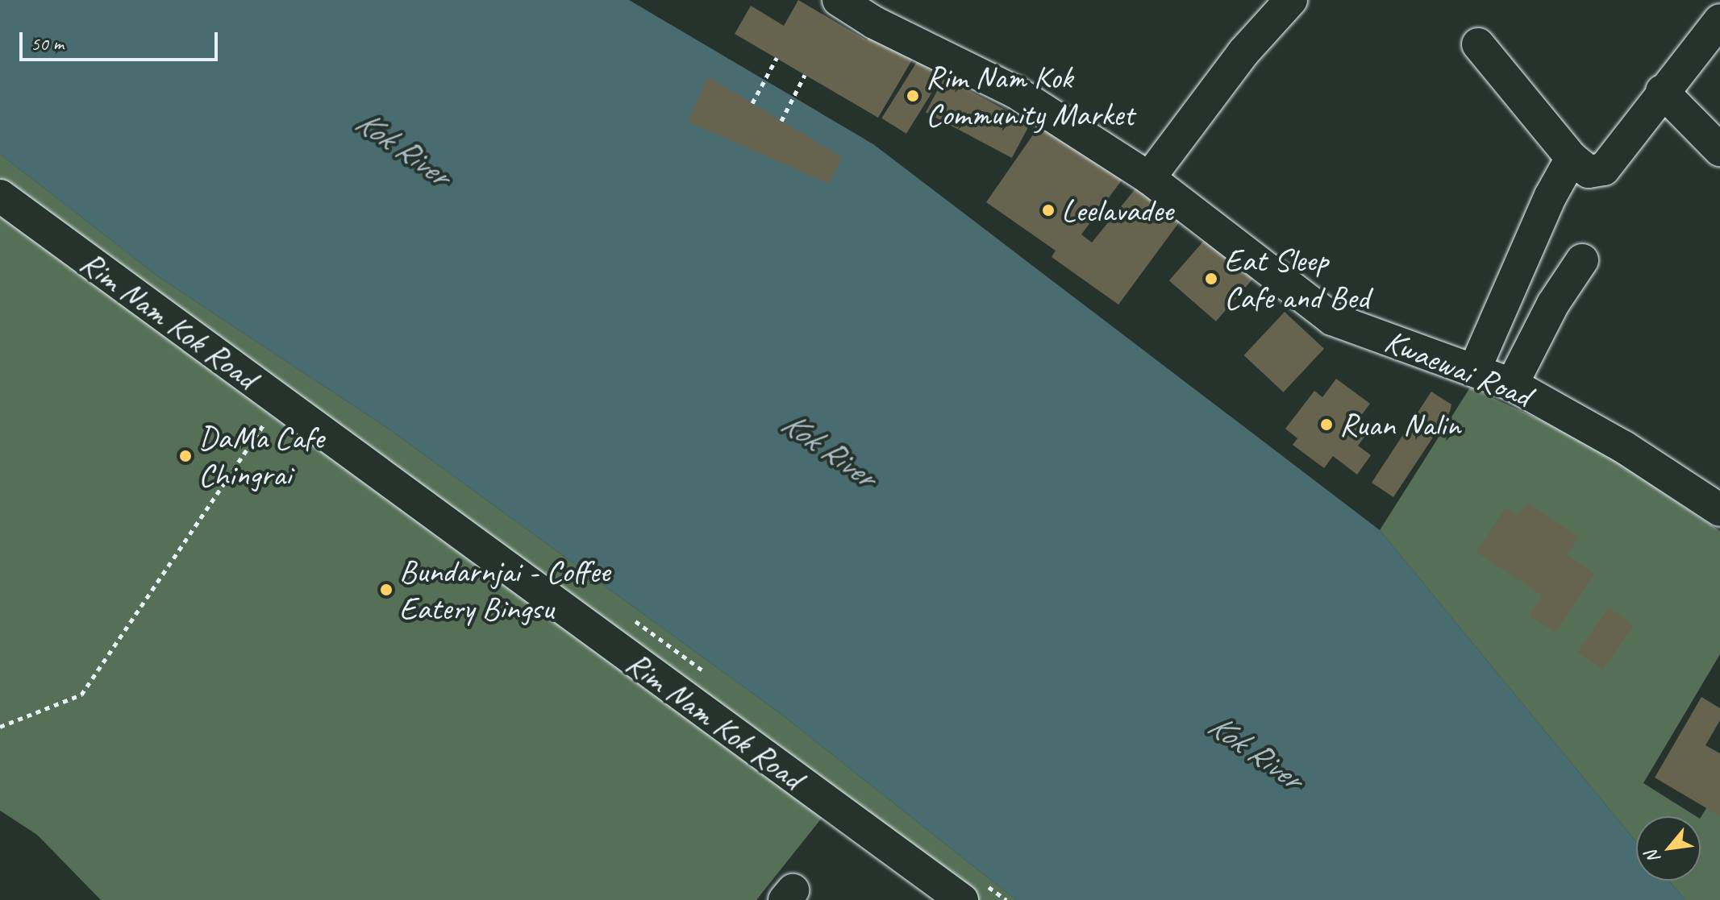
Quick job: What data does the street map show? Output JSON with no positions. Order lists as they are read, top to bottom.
{
  "streets": {
    "street": ["Rim Nam Kok Road", "Kwaewai Road"]
  },
  "water": ["Kok River"],
  "places": [
    "Rim Nam Kok Community Market",
    "Leelavadee",
    "Eat Sleep Cafe and Bed",
    "Ruan Nalin",
    "DaMa Cafe Chingrai",
    "Bundarnjai - Coffee Eatery Bingsu"
  ],
  "scale_bar": "50 m",
  "north": "bottom left"
}
